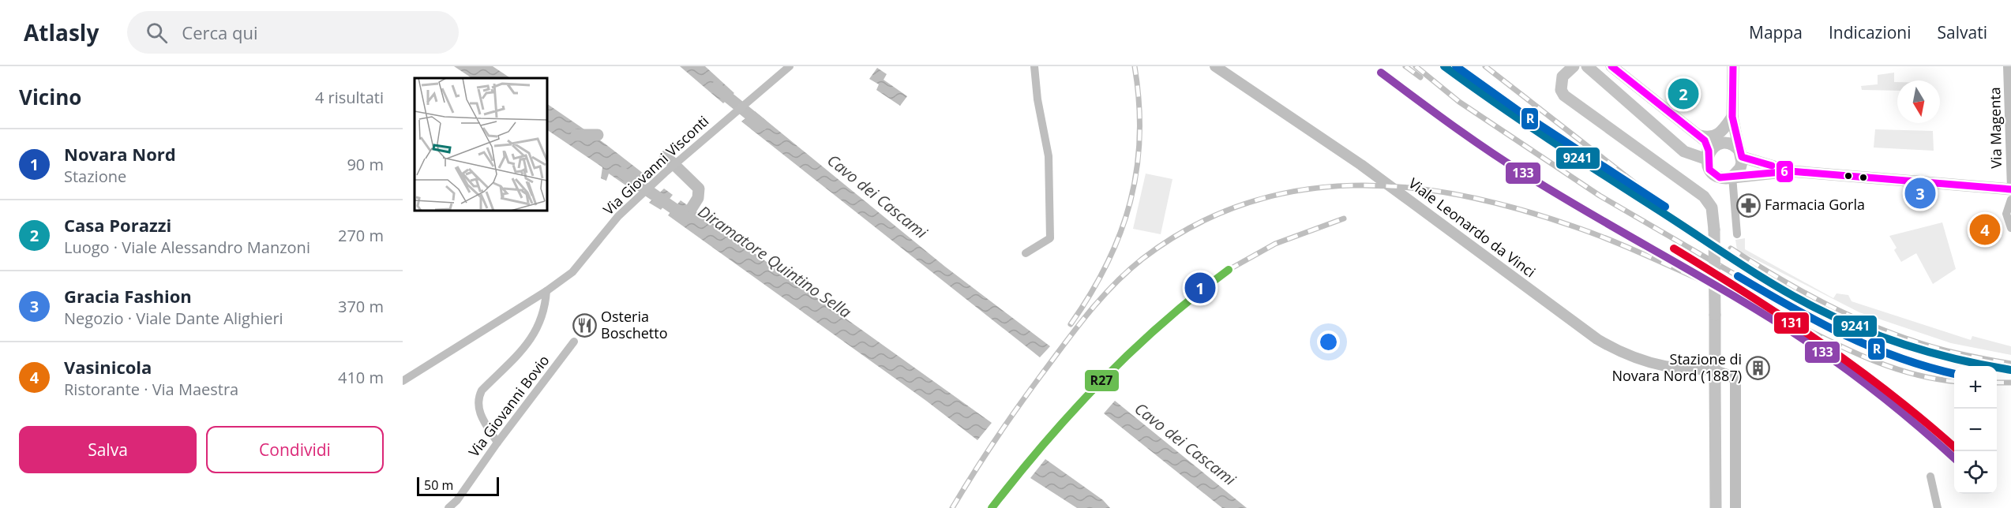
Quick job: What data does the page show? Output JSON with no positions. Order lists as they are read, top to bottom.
{
  "streets": {
    "street": [
      "Via Magenta",
      "Via Giovanni Visconti",
      "Viale Leonardo da Vinci",
      "Via Giovanni Bovio"
    ]
  },
  "water": ["Cavo dei Cascami", "Diramatore Quintino Sella"],
  "places": {
    "pharmacy": ["Farmacia Gorla"],
    "restaurant": ["Osteria Boschetto"],
    "building": ["Stazione di Novara Nord (1887)"]
  },
  "lines": [
    "transit line 9241",
    "transit line R",
    "transit line 6",
    "transit line 133",
    "transit line 131",
    "transit line R27"
  ],
  "scale_bar": "50 m",
  "north": "bottom",
  "page": {
    "header": "Atlasly",
    "search": "Cerca qui",
    "nav": ["Mappa", "Indicazioni", "Salvati"],
    "heading": ["Vicino", "4 risultati"],
    "pins": [
      "2",
      "3",
      "4",
      "1"
    ],
    "list": [
      {
        "mark": "1",
        "name": "Novara Nord",
        "note": "Stazione",
        "value": "90 m"
      },
      {
        "mark": "2",
        "name": "Casa Porazzi",
        "note": "Luogo · Viale Alessandro Manzoni",
        "value": "270 m"
      },
      {
        "mark": "3",
        "name": "Gracia Fashion",
        "note": "Negozio · Viale Dante Alighieri",
        "value": "370 m"
      },
      {
        "mark": "4",
        "name": "Vasinicola",
        "note": "Ristorante · Via Maestra",
        "value": "410 m"
      }
    ],
    "map_buttons": ["+", "−"],
    "buttons": ["Salva", "Condividi"],
    "scale": "50 m"
  }
}
